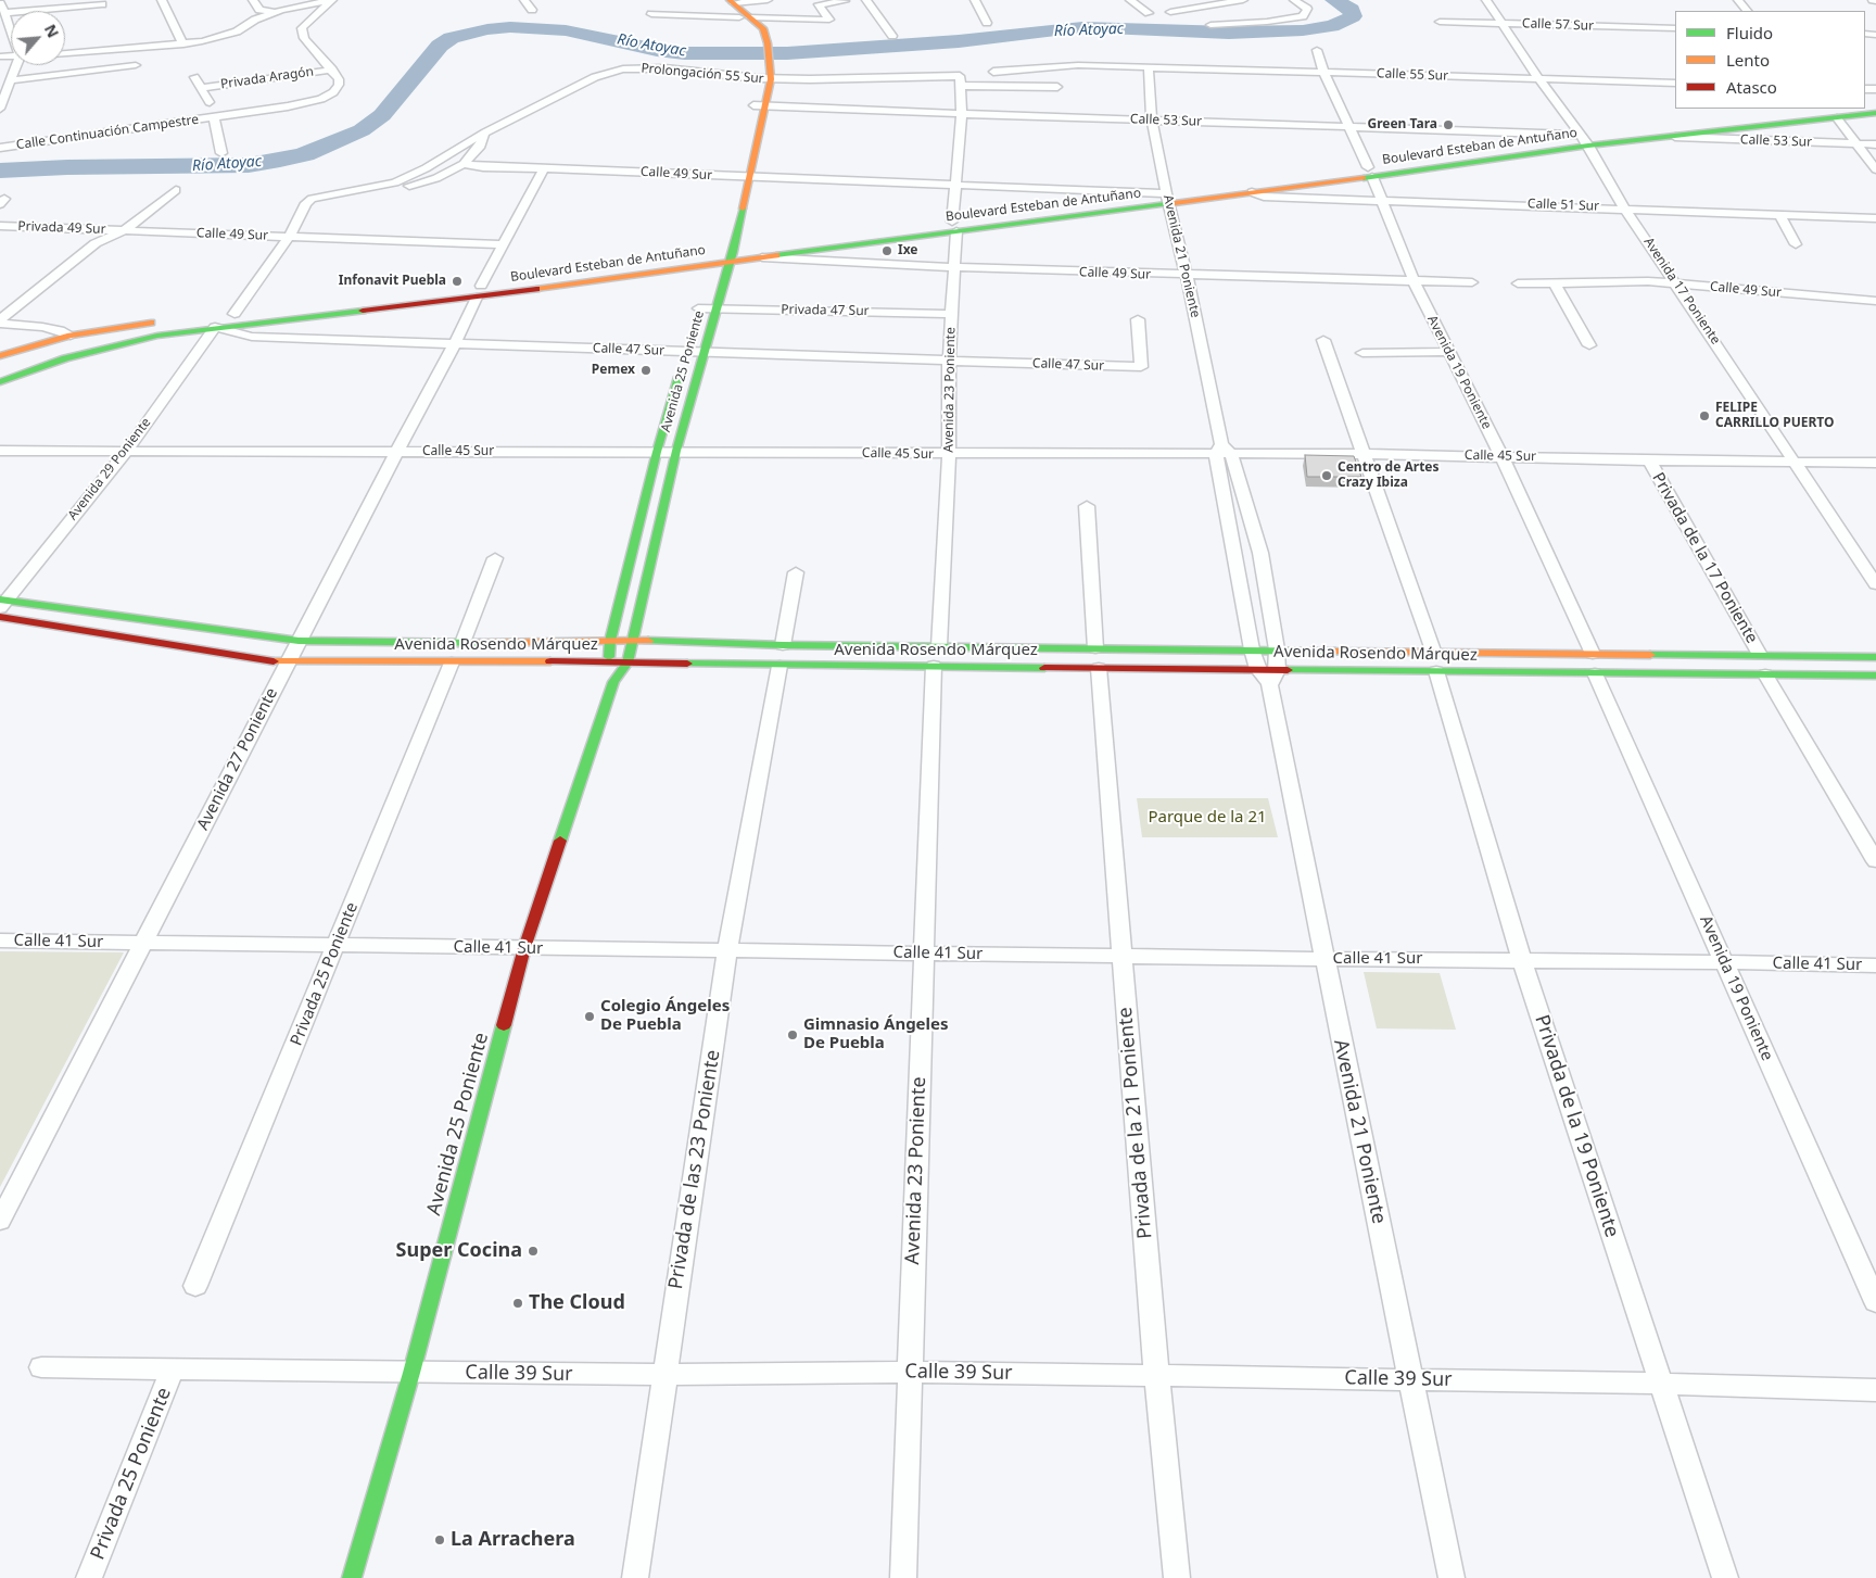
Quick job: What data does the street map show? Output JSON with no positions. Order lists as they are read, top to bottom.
{
  "streets": {
    "main road": ["Boulevard Esteban de Antuñano", "Avenida 25 Poniente", "Avenida Rosendo Márquez"],
    "street": [
      "Calle 57 Sur",
      "Prolongación 55 Sur",
      "Calle 55 Sur",
      "Privada Aragón",
      "Calle 53 Sur",
      "Calle Continuación Campestre",
      "Calle 49 Sur",
      "Calle 51 Sur",
      "Privada 49 Sur",
      "Avenida 21 Poniente",
      "Avenida 17 Poniente",
      "Privada 47 Sur",
      "Calle 47 Sur",
      "Avenida 19 Poniente",
      "Avenida 23 Poniente",
      "Calle 45 Sur",
      "Avenida 29 Poniente",
      "Privada de la 17 Poniente",
      "Avenida 27 Poniente",
      "Calle 41 Sur",
      "Privada 25 Poniente",
      "Privada de la 21 Poniente",
      "Privada de la 19 Poniente",
      "Privada de las 23 Poniente",
      "Calle 39 Sur"
    ]
  },
  "crossings": [
    ["Calle 57 Sur", "Avenida 17 Poniente"],
    ["Prolongación 55 Sur", "Avenida 25 Poniente"],
    ["Prolongación 55 Sur", "Avenida 23 Poniente"],
    ["Prolongación 55 Sur", "Avenida 29 Poniente"],
    ["Calle 55 Sur", "Avenida 21 Poniente"],
    ["Calle 55 Sur", "Avenida 17 Poniente"],
    ["Calle 55 Sur", "Avenida 19 Poniente"],
    ["Privada Aragón", "Calle Continuación Campestre"],
    ["Calle 53 Sur", "Boulevard Esteban de Antuñano"],
    ["Calle 53 Sur", "Avenida 21 Poniente"],
    ["Calle 53 Sur", "Avenida 17 Poniente"],
    ["Calle 53 Sur", "Avenida 25 Poniente"],
    ["Calle 53 Sur", "Avenida 19 Poniente"],
    ["Calle 53 Sur", "Avenida 23 Poniente"],
    ["Boulevard Esteban de Antuñano", "Calle 49 Sur"],
    ["Boulevard Esteban de Antuñano", "Calle 51 Sur"],
    ["Boulevard Esteban de Antuñano", "Avenida 21 Poniente"],
    ["Boulevard Esteban de Antuñano", "Avenida 17 Poniente"],
    ["Boulevard Esteban de Antuñano", "Calle 47 Sur"],
    ["Boulevard Esteban de Antuñano", "Avenida 25 Poniente"],
    ["Boulevard Esteban de Antuñano", "Avenida 19 Poniente"],
    ["Boulevard Esteban de Antuñano", "Avenida 23 Poniente"],
    ["Boulevard Esteban de Antuñano", "Avenida 29 Poniente"],
    ["Boulevard Esteban de Antuñano", "Avenida 27 Poniente"],
    ["Calle 49 Sur", "Privada 49 Sur"],
    ["Calle 49 Sur", "Avenida 21 Poniente"],
    ["Calle 49 Sur", "Avenida 17 Poniente"],
    ["Calle 49 Sur", "Avenida 25 Poniente"],
    ["Calle 49 Sur", "Avenida 19 Poniente"],
    ["Calle 49 Sur", "Avenida 23 Poniente"],
    ["Calle 49 Sur", "Avenida 29 Poniente"],
    ["Calle 49 Sur", "Avenida 27 Poniente"],
    ["Calle 51 Sur", "Avenida 17 Poniente"],
    ["Calle 51 Sur", "Avenida 19 Poniente"],
    ["Avenida 21 Poniente", "Calle 45 Sur"],
    ["Avenida 21 Poniente", "Avenida Rosendo Márquez"],
    ["Avenida 21 Poniente", "Calle 41 Sur"],
    ["Avenida 21 Poniente", "Calle 39 Sur"],
    ["Avenida 17 Poniente", "Calle 45 Sur"],
    ["Privada 47 Sur", "Avenida 25 Poniente"],
    ["Privada 47 Sur", "Avenida 23 Poniente"],
    ["Calle 47 Sur", "Avenida 25 Poniente"],
    ["Calle 47 Sur", "Avenida 23 Poniente"],
    ["Calle 47 Sur", "Avenida 29 Poniente"],
    ["Calle 47 Sur", "Avenida 27 Poniente"],
    ["Avenida 25 Poniente", "Calle 45 Sur"],
    ["Avenida 25 Poniente", "Avenida Rosendo Márquez"],
    ["Avenida 25 Poniente", "Calle 41 Sur"],
    ["Avenida 25 Poniente", "Calle 39 Sur"],
    ["Avenida 19 Poniente", "Calle 45 Sur"],
    ["Avenida 19 Poniente", "Avenida Rosendo Márquez"],
    ["Avenida 19 Poniente", "Calle 41 Sur"],
    ["Avenida 23 Poniente", "Calle 45 Sur"],
    ["Avenida 23 Poniente", "Avenida Rosendo Márquez"],
    ["Avenida 23 Poniente", "Calle 41 Sur"],
    ["Avenida 23 Poniente", "Calle 39 Sur"],
    ["Calle 45 Sur", "Avenida 29 Poniente"],
    ["Calle 45 Sur", "Privada de la 17 Poniente"],
    ["Calle 45 Sur", "Avenida 27 Poniente"],
    ["Calle 45 Sur", "Privada de la 19 Poniente"],
    ["Avenida 29 Poniente", "Avenida Rosendo Márquez"],
    ["Privada de la 17 Poniente", "Avenida Rosendo Márquez"],
    ["Avenida Rosendo Márquez", "Avenida 27 Poniente"],
    ["Avenida Rosendo Márquez", "Privada 25 Poniente"],
    ["Avenida Rosendo Márquez", "Privada de la 21 Poniente"],
    ["Avenida Rosendo Márquez", "Privada de la 19 Poniente"],
    ["Avenida Rosendo Márquez", "Privada de las 23 Poniente"],
    ["Avenida 27 Poniente", "Calle 41 Sur"],
    ["Calle 41 Sur", "Privada 25 Poniente"],
    ["Calle 41 Sur", "Privada de la 21 Poniente"],
    ["Calle 41 Sur", "Privada de la 19 Poniente"],
    ["Calle 41 Sur", "Privada de las 23 Poniente"],
    ["Privada 25 Poniente", "Calle 39 Sur"],
    ["Privada de la 21 Poniente", "Calle 39 Sur"],
    ["Privada de la 19 Poniente", "Calle 39 Sur"],
    ["Privada de las 23 Poniente", "Calle 39 Sur"]
  ],
  "water": ["Río Atoyac"],
  "parks": ["Parque de la 21"],
  "places": [
    "Green Tara",
    "Ixe",
    "Infonavit Puebla",
    "Pemex",
    "FELIPE CARRILLO PUERTO",
    "Centro de Artes Crazy Ibiza",
    "Colegio Ángeles De Puebla",
    "Gimnasio Ángeles De Puebla",
    "Super Cocina",
    "The Cloud",
    "La Arrachera"
  ],
  "legend": ["Fluido", "Lento", "Atasco"],
  "north": "top right"
}
